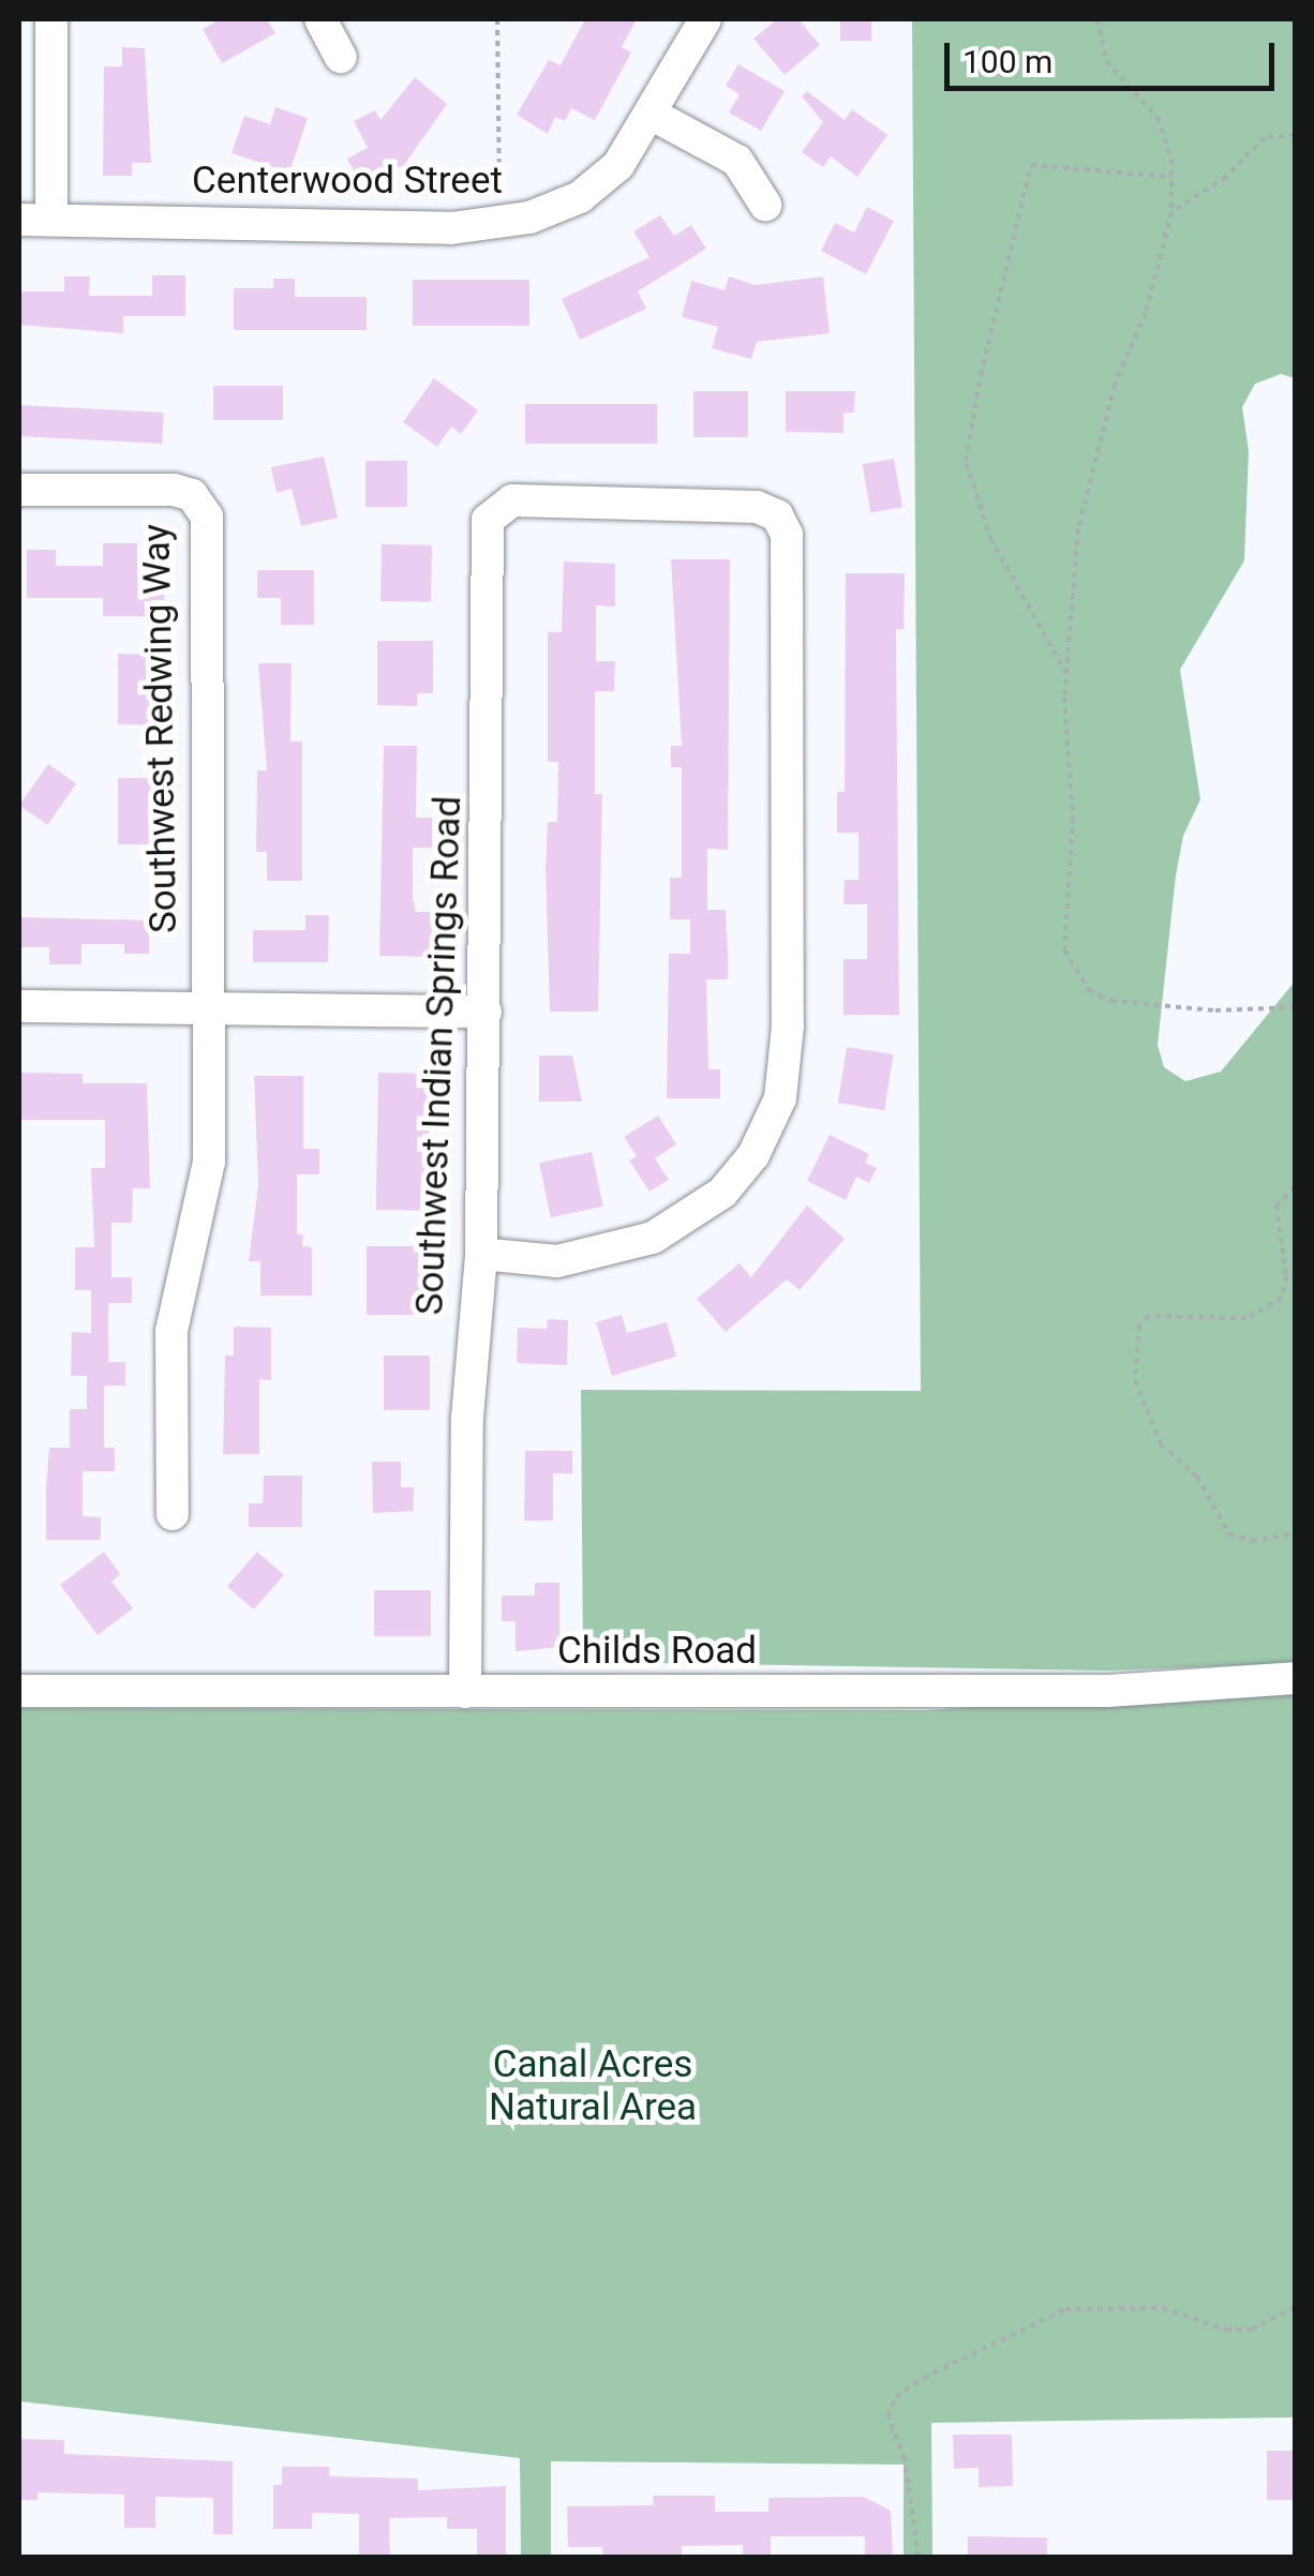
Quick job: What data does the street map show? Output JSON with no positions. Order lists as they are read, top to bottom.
{
  "streets": {
    "street": [
      "Centerwood Street",
      "Southwest Redwing Way",
      "Southwest Indian Springs Road",
      "Childs Road"
    ]
  },
  "crossings": [
    ["Southwest Indian Springs Road", "Childs Road"]
  ],
  "parks": ["Canal Acres Natural Area"],
  "scale_bar": "100 m"
}
